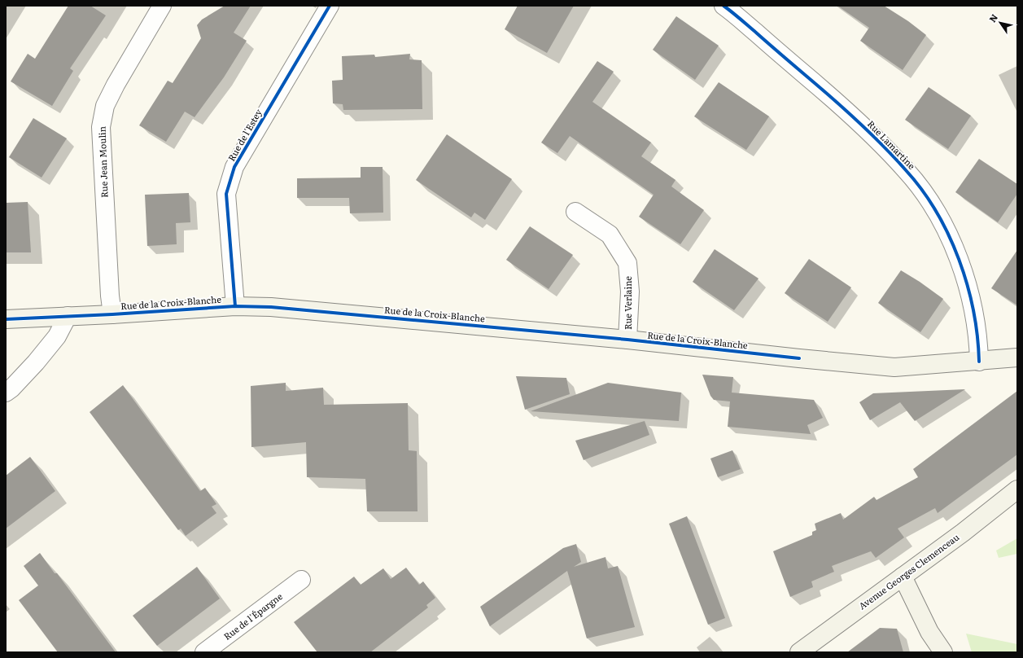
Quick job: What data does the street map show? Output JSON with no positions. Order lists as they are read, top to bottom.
{
  "streets": {
    "main road": ["Rue de la Croix-Blanche", "Avenue Georges Clemenceau"],
    "street": [
      "Rue de l'Estey",
      "Rue Lamartine",
      "Rue Jean Moulin",
      "Rue Verlaine",
      "Rue de l'Épargne"
    ]
  },
  "crossings": [
    ["Rue de l'Estey", "Rue de la Croix-Blanche"],
    ["Rue Lamartine", "Rue de la Croix-Blanche"],
    ["Rue Jean Moulin", "Rue de la Croix-Blanche"],
    ["Rue de la Croix-Blanche", "Rue Verlaine"]
  ],
  "north": "top left"
}
